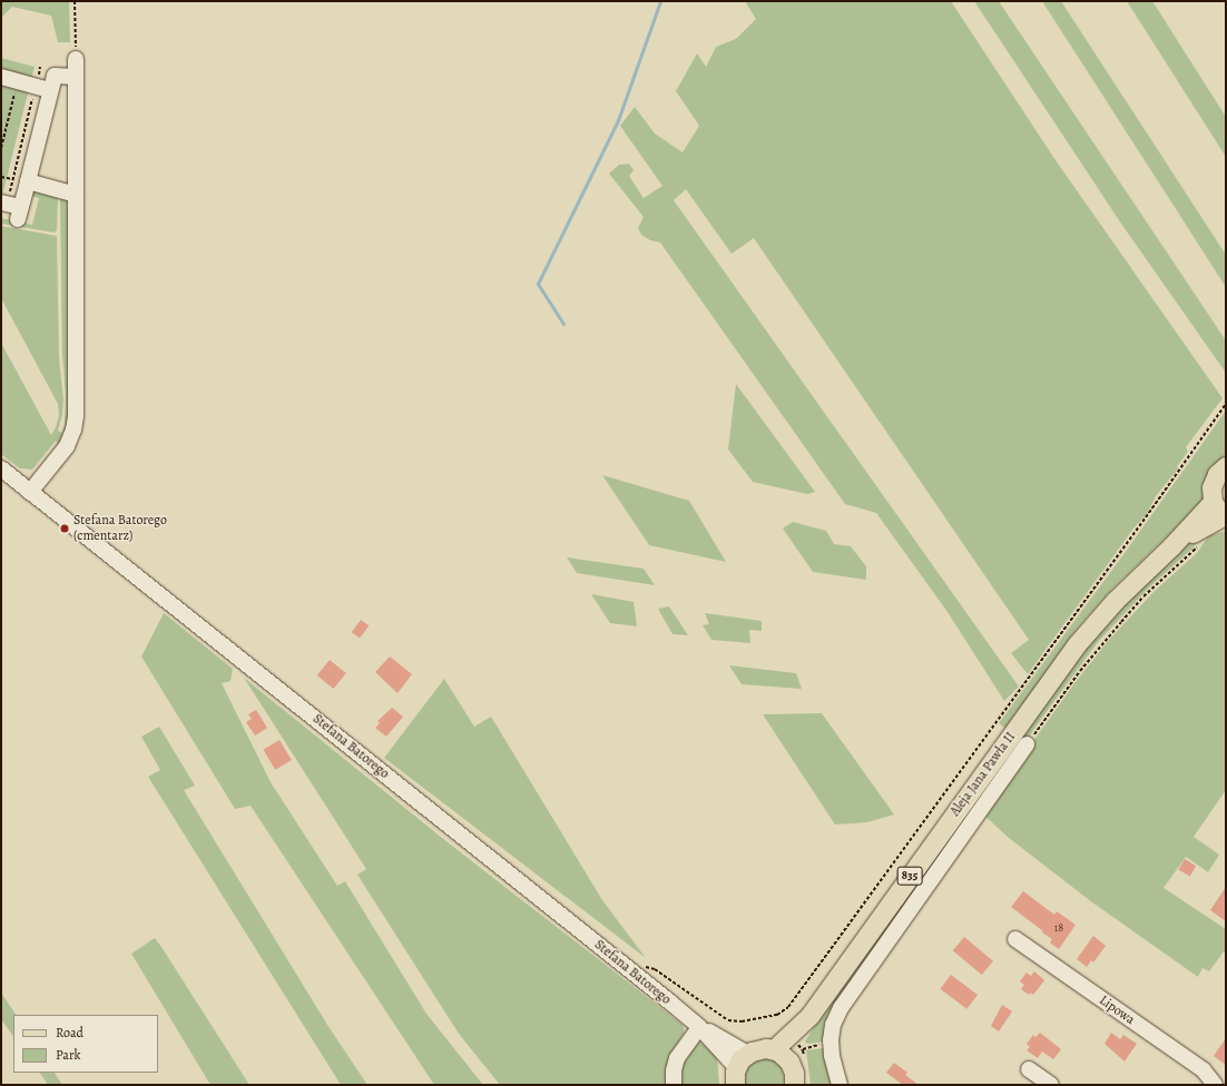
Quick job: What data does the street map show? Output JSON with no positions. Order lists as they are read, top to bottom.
{
  "streets": {
    "main road": ["Aleja Jana Pawła II", "835"],
    "street": ["Stefana Batorego", "Lipowa"]
  },
  "crossings": [
    ["Aleja Jana Pawła II", "835"]
  ],
  "places": ["Stefana Batorego (cmentarz)"],
  "house_numbers": ["18"],
  "legend": ["Road", "Park"]
}
